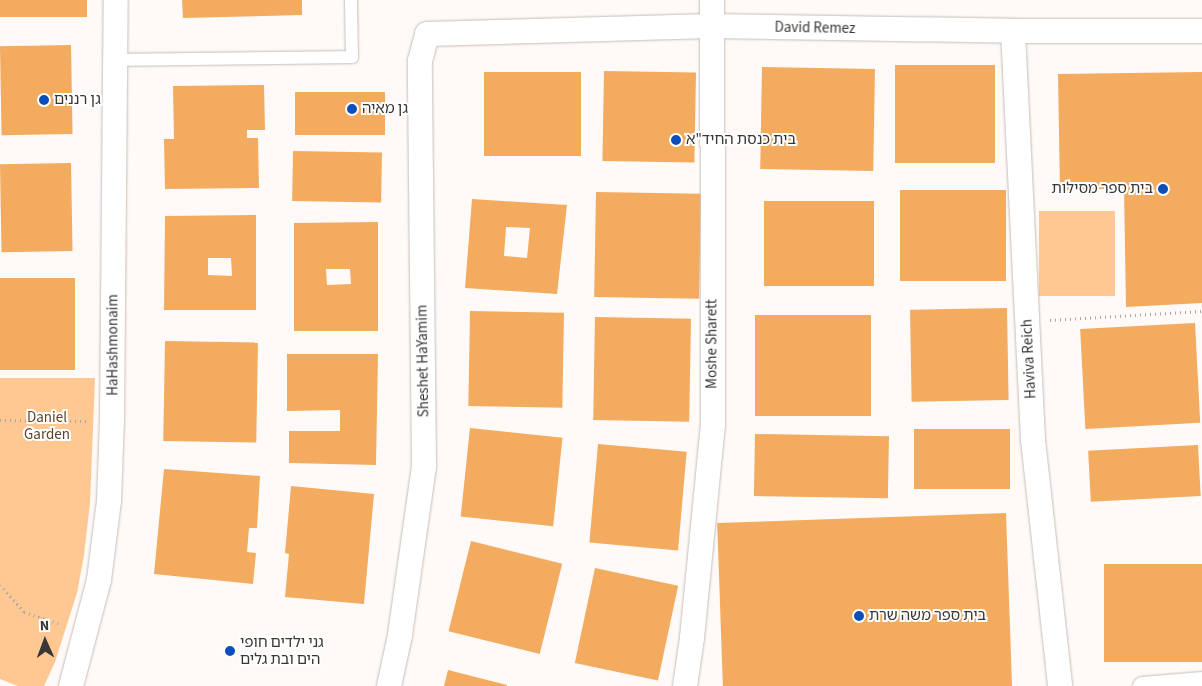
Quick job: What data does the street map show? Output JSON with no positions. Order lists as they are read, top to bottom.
{
  "streets": {
    "street": [
      "David Remez",
      "Moshe Sharett",
      "HaHashmonaim",
      "Haviva Reich",
      "Sheshet HaYamim"
    ]
  },
  "crossings": [
    ["David Remez", "Moshe Sharett"],
    ["David Remez", "Haviva Reich"],
    ["David Remez", "Sheshet HaYamim"]
  ],
  "parks": ["Daniel Garden"],
  "places": [
    "גן רננים",
    "גן מאיה",
    "בית כנסת החיד\"א",
    "בית ספר מסילות",
    "בית ספר משה שרת",
    "גני ילדים חופי הים ובת גלים"
  ],
  "north": "top"
}
